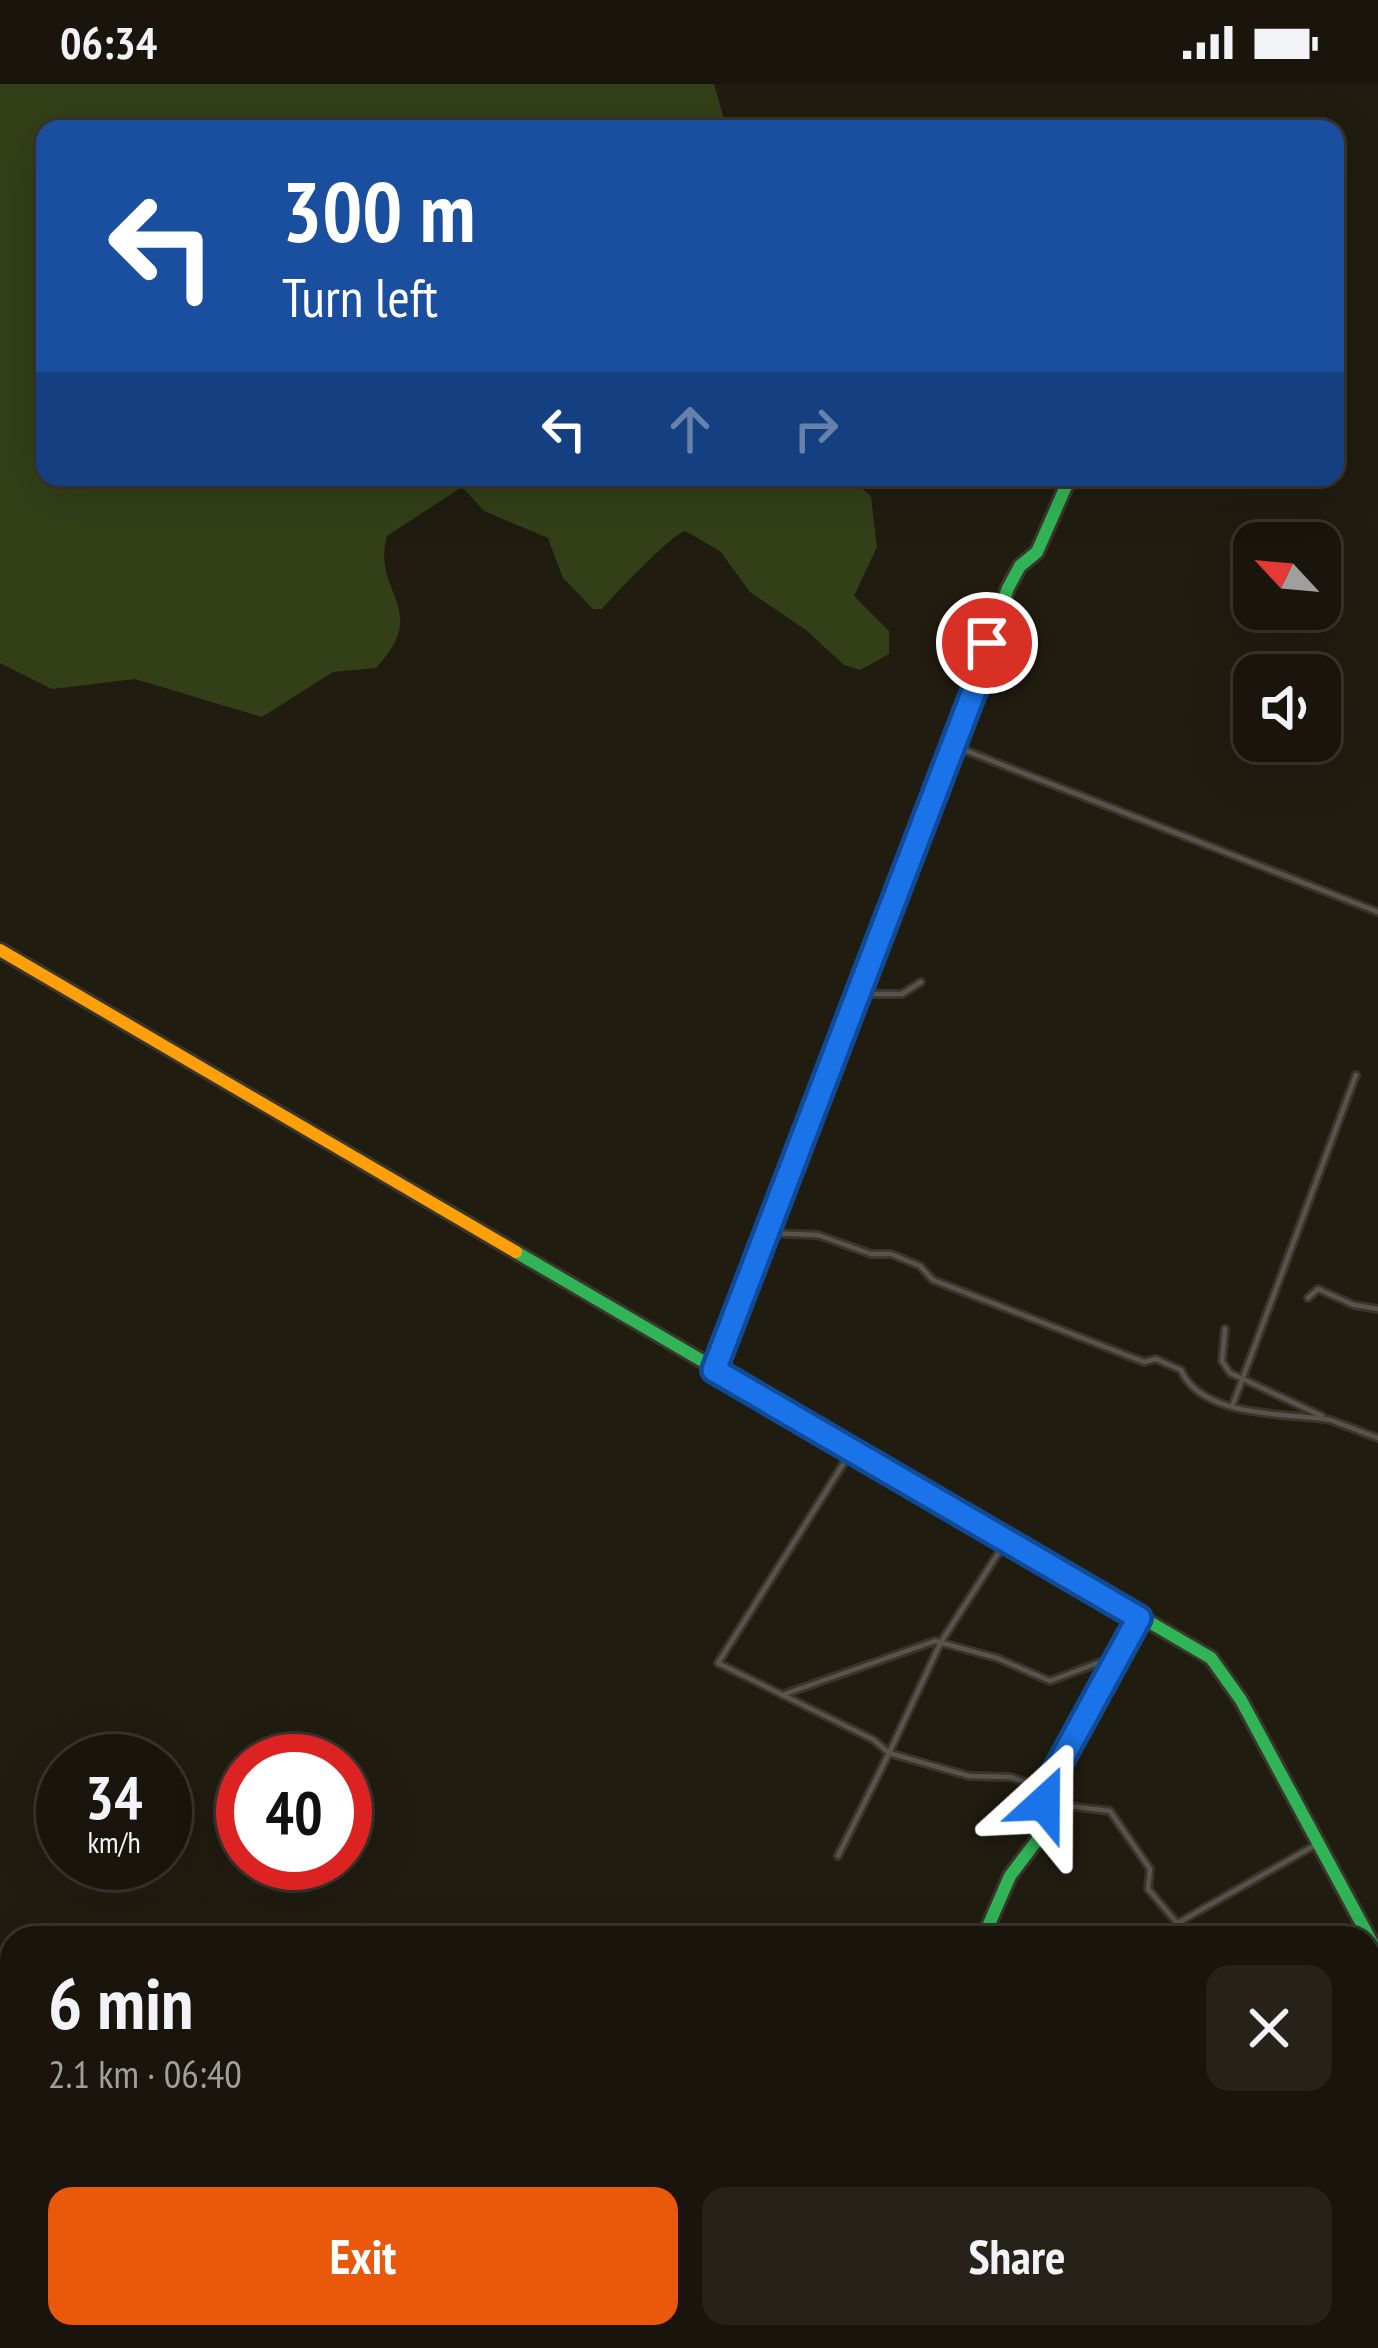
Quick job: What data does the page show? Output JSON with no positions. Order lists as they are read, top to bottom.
{
  "north": "top left",
  "page": {
    "status": "06:34",
    "turn": ["300 m", "Turn left"],
    "speed": "34 km/h",
    "limit": "40",
    "heading": ["6 min", "2.1 km · 06:40"],
    "buttons": ["Exit", "Share"]
  }
}
